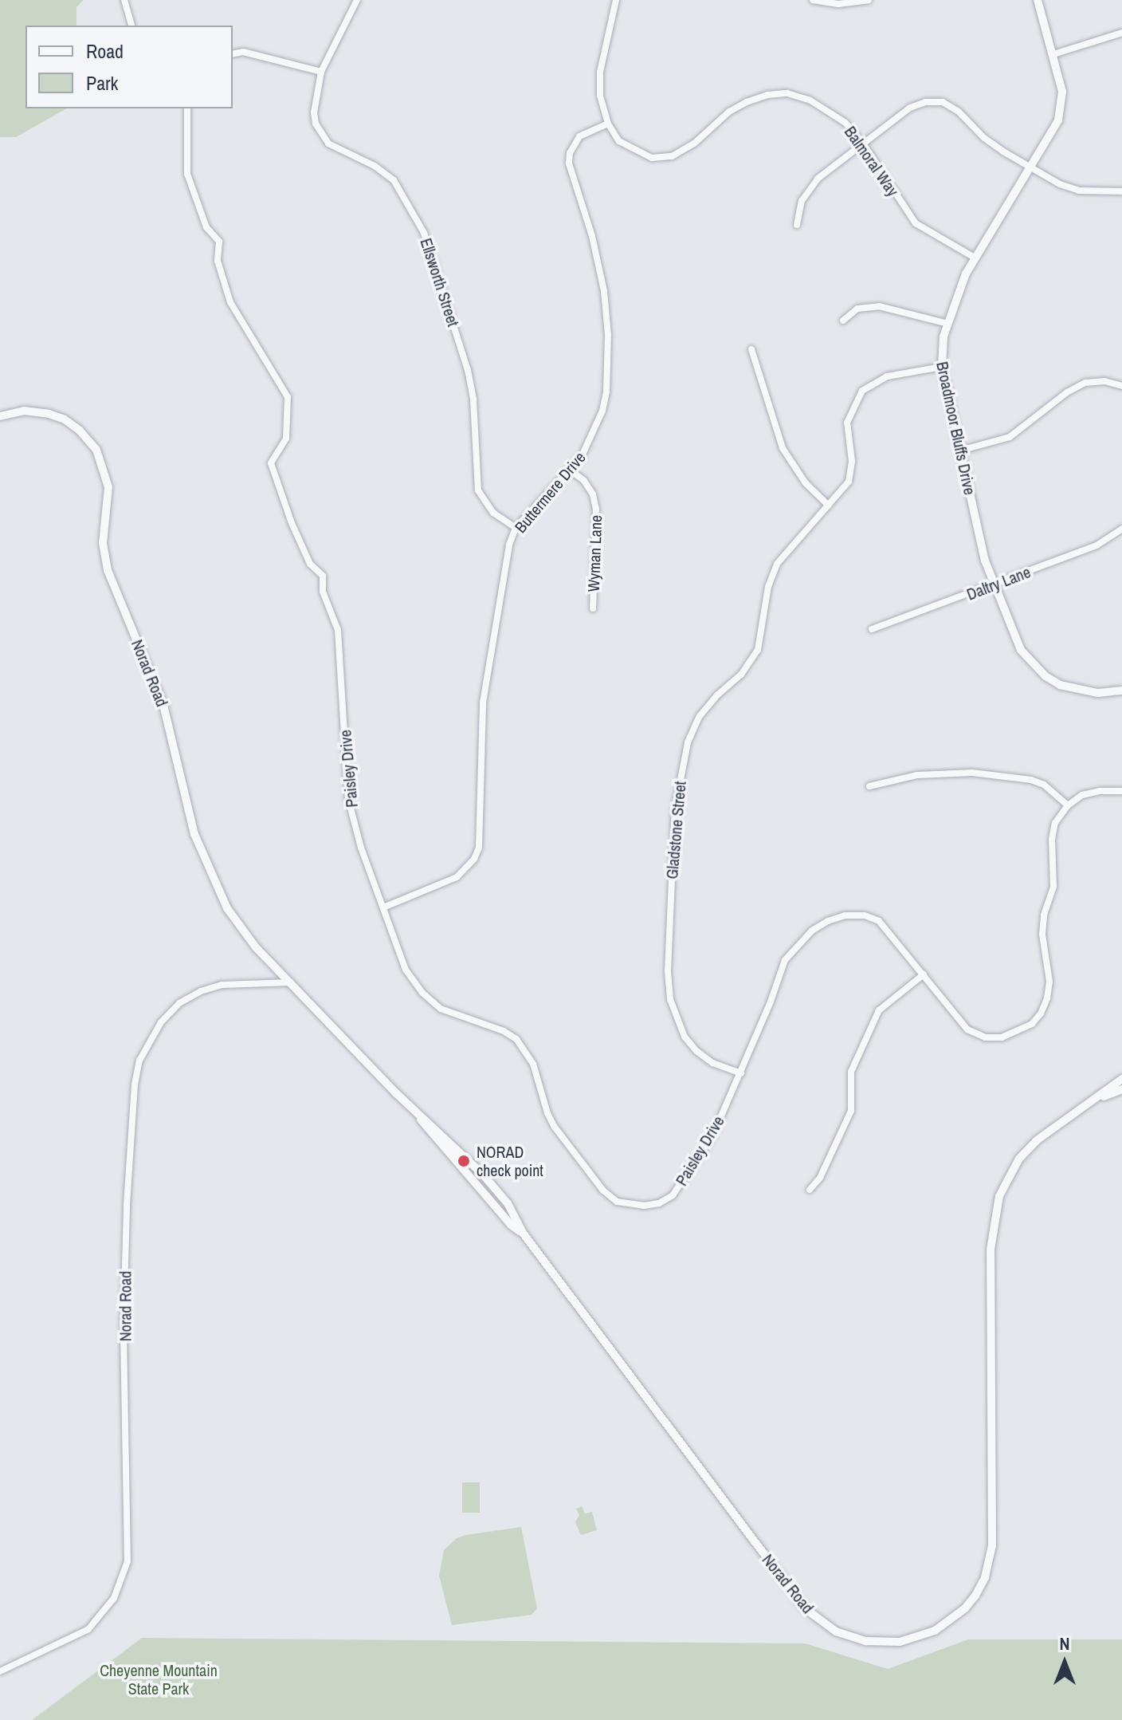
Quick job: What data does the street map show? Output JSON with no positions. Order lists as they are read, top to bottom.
{
  "streets": {
    "street": [
      "Balmoral Way",
      "Ellsworth Street",
      "Broadmoor Bluffs Drive",
      "Buttermere Drive",
      "Wyman Lane",
      "Daltry Lane",
      "Norad Road",
      "Paisley Drive",
      "Gladstone Street"
    ]
  },
  "crossings": [
    ["Balmoral Way", "Broadmoor Bluffs Drive"],
    ["Balmoral Way", "Buttermere Drive"],
    ["Ellsworth Street", "Buttermere Drive"],
    ["Broadmoor Bluffs Drive", "Daltry Lane"],
    ["Broadmoor Bluffs Drive", "Gladstone Street"],
    ["Buttermere Drive", "Wyman Lane"],
    ["Buttermere Drive", "Paisley Drive"],
    ["Paisley Drive", "Gladstone Street"]
  ],
  "parks": ["Cheyenne Mountain State Park"],
  "places": ["NORAD check point"],
  "legend": ["Road", "Park"],
  "north": "top"
}
